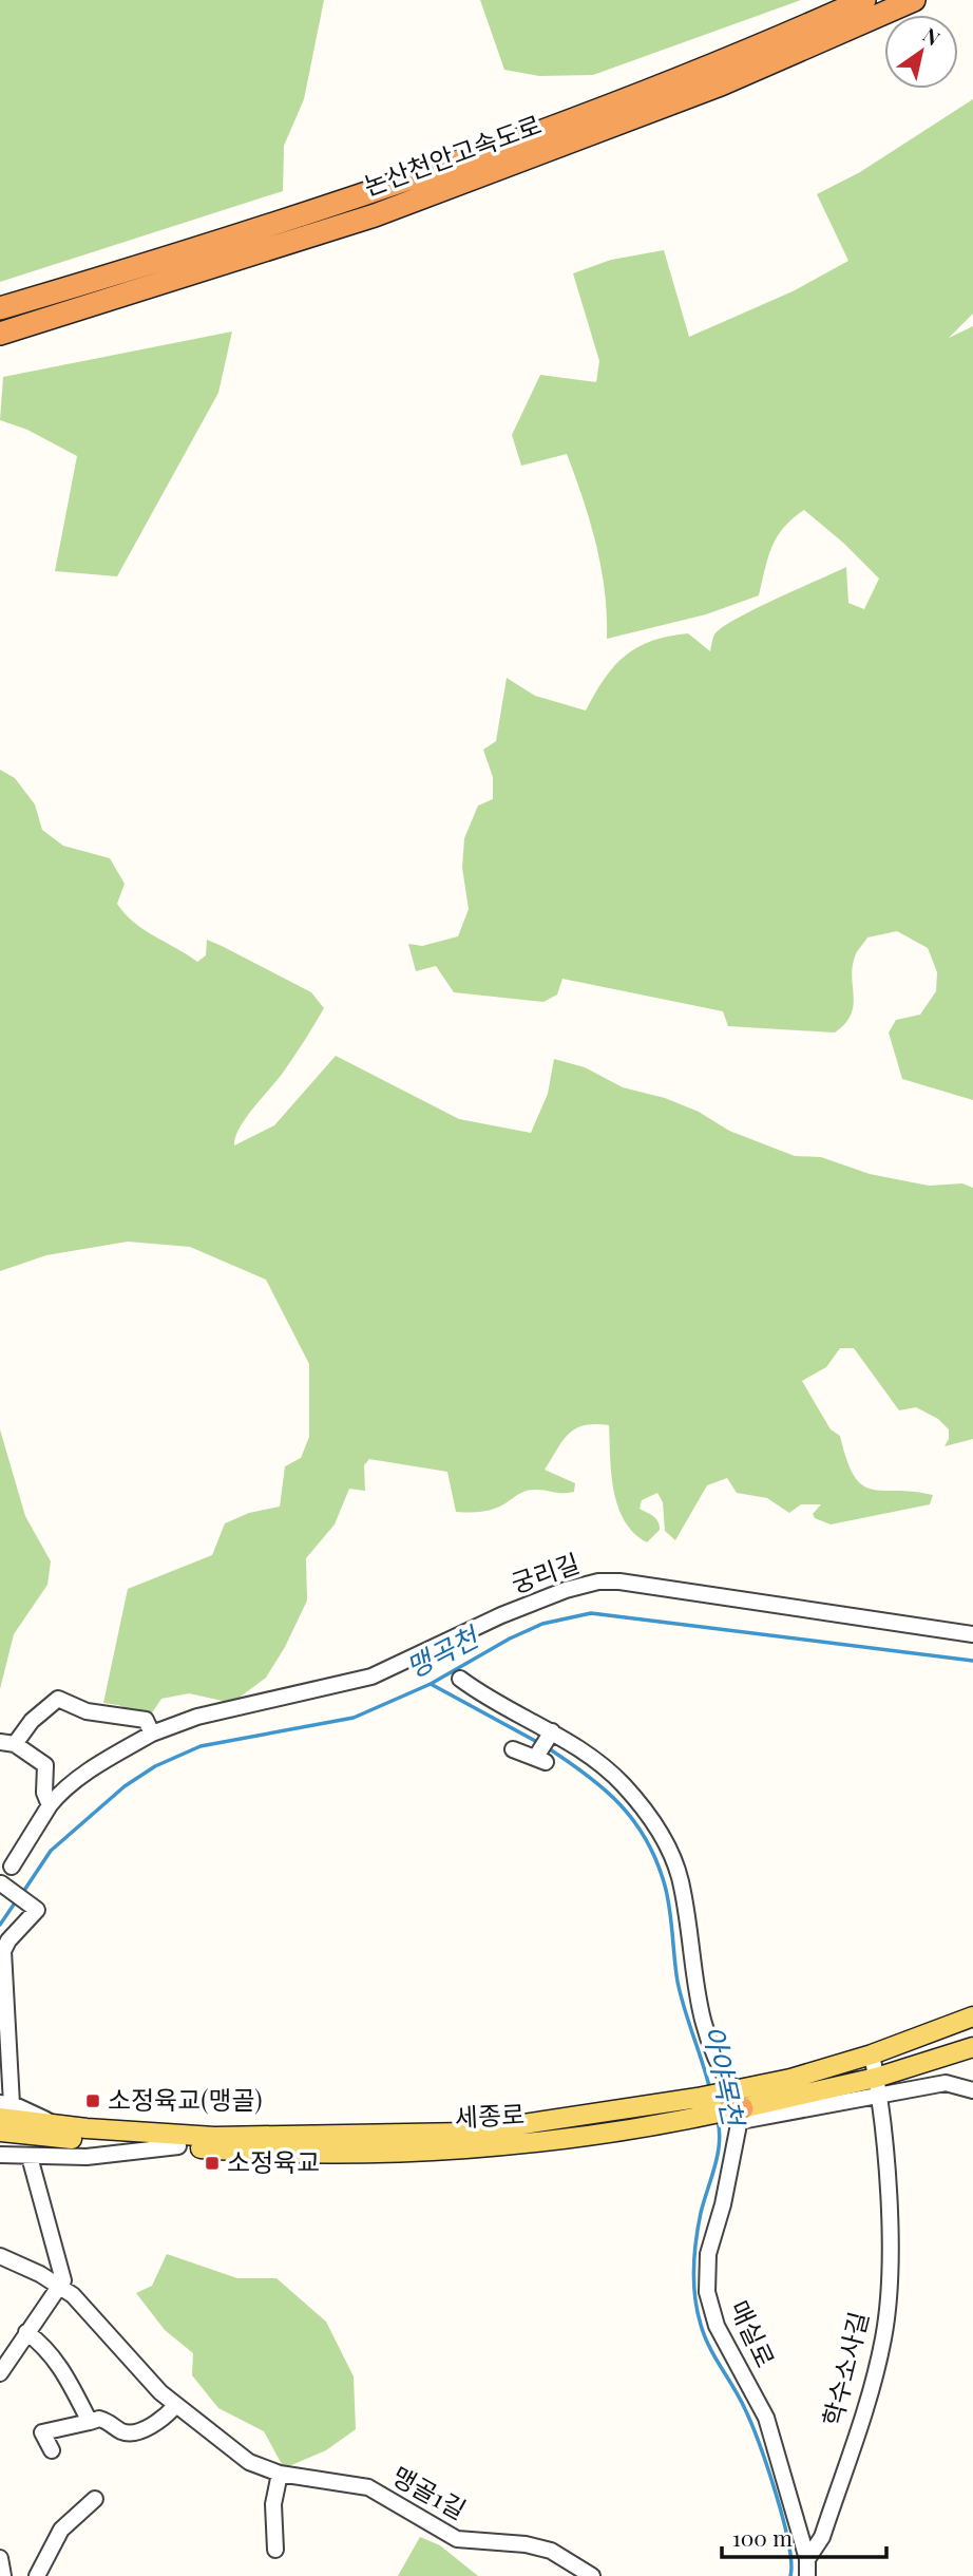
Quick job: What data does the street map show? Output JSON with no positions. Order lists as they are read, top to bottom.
{
  "streets": {
    "highway": ["논산천안고속도로"],
    "main road": ["세종로"],
    "street": [
      "궁리길",
      "매실로",
      "학수소사길",
      "맹골1길"
    ]
  },
  "crossings": [
    ["세종로", "매실로"],
    ["세종로", "학수소사길"],
    ["매실로", "학수소사길"]
  ],
  "water": ["맹곡천", "아야목천"],
  "places": {
    "transit": ["소정육교(맹골)", "소정육교"]
  },
  "scale_bar": "100 m",
  "north": "top right"
}
